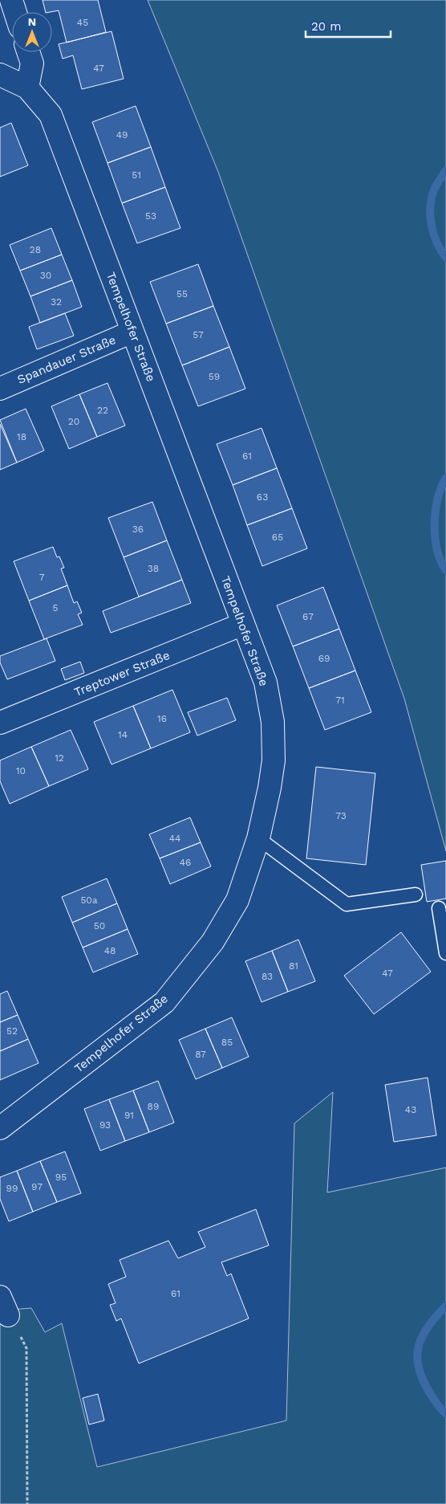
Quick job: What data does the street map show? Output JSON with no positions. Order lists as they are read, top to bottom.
{
  "streets": {
    "street": ["Tempelhofer Straße", "Spandauer Straße", "Treptower Straße"]
  },
  "crossings": [
    ["Tempelhofer Straße", "Spandauer Straße"],
    ["Tempelhofer Straße", "Treptower Straße"]
  ],
  "house_numbers": [
    "45",
    "47",
    "49",
    "51",
    "53",
    "28",
    "30",
    "55",
    "32",
    "57",
    "59",
    "22",
    "20",
    "18",
    "61",
    "63",
    "36",
    "65",
    "38",
    "7",
    "5",
    "67",
    "69",
    "71",
    "16",
    "14",
    "12",
    "10",
    "73",
    "44",
    "46",
    "50a",
    "50",
    "48",
    "81",
    "47",
    "83",
    "52",
    "85",
    "87",
    "89",
    "43",
    "91",
    "93",
    "95",
    "97",
    "99",
    "61"
  ],
  "scale_bar": "20 m",
  "north": "top"
}
